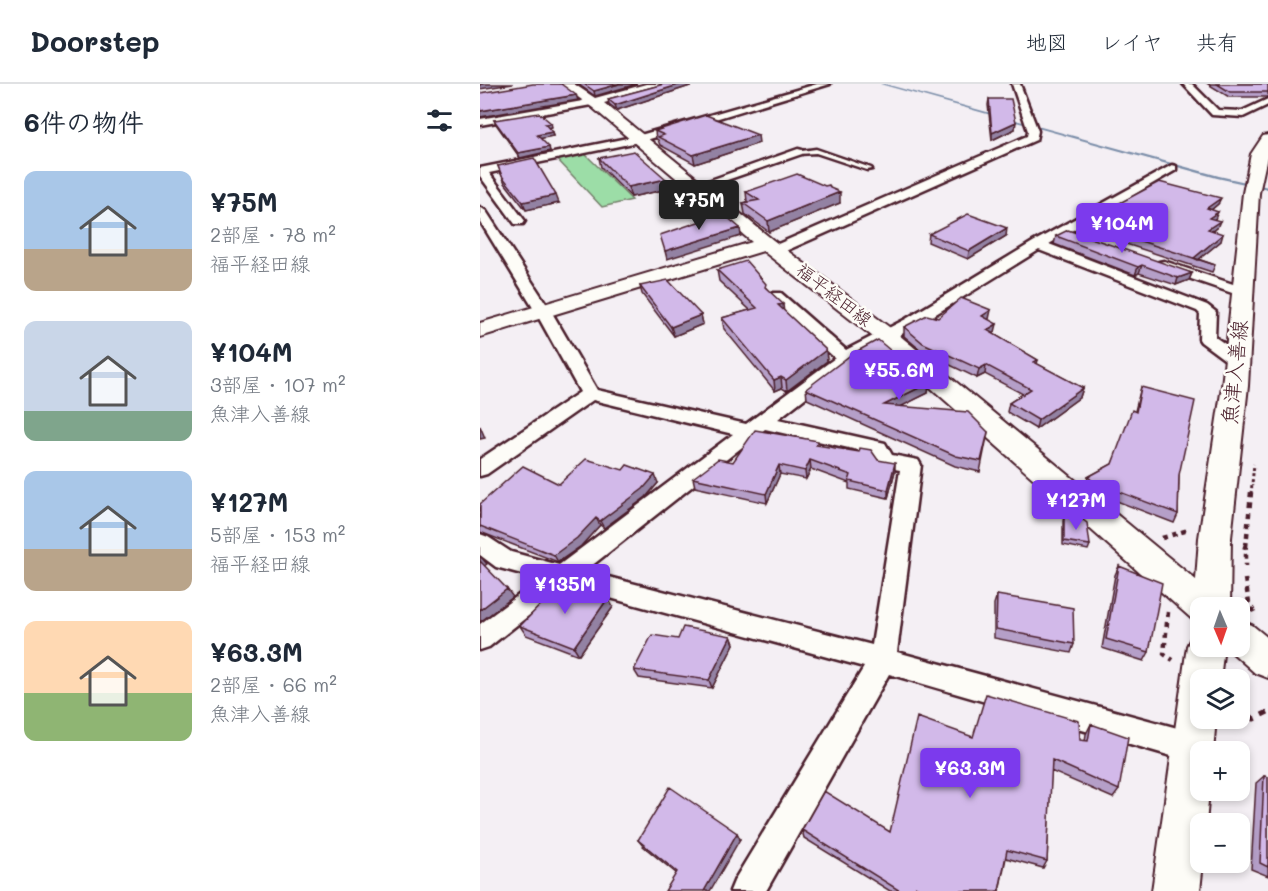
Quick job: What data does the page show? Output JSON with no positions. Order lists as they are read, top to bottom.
{
  "streets": {
    "main road": ["福平経田線", "魚津入善線"]
  },
  "north": "bottom",
  "page": {
    "header": "Doorstep",
    "nav": ["地図", "レイヤ", "共有"],
    "heading": "6件の物件",
    "list": [
      {
        "name": "¥75M",
        "note": "2部屋 · 78 m² · 福平経田線"
      },
      {
        "name": "¥104M",
        "note": "3部屋 · 107 m² · 魚津入善線"
      },
      {
        "name": "¥127M",
        "note": "5部屋 · 153 m² · 福平経田線"
      },
      {
        "name": "¥63.3M",
        "note": "2部屋 · 66 m² · 魚津入善線"
      }
    ],
    "price": [
      "¥75M",
      "¥104M",
      "¥55.6M",
      "¥127M",
      "¥135M",
      "¥63.3M"
    ],
    "map_buttons": ["+", "−"]
  }
}
